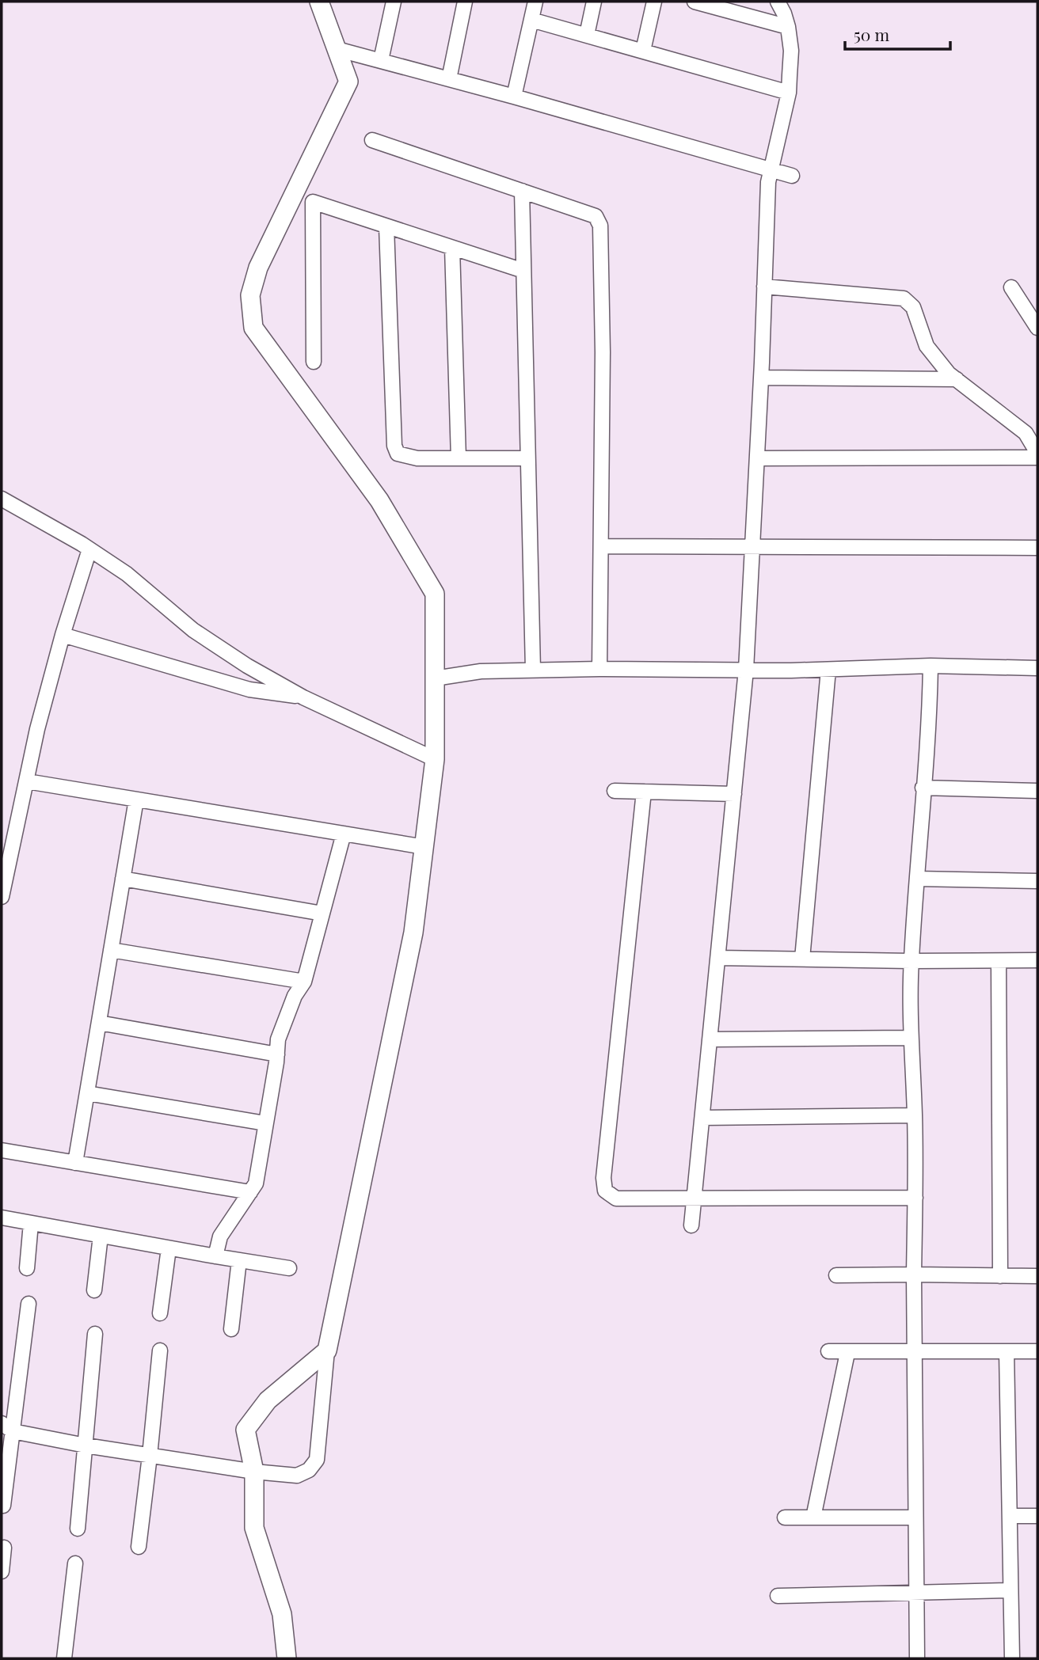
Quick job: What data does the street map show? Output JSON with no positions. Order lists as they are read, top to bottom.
{
  "scale_bar": "50 m"
}
